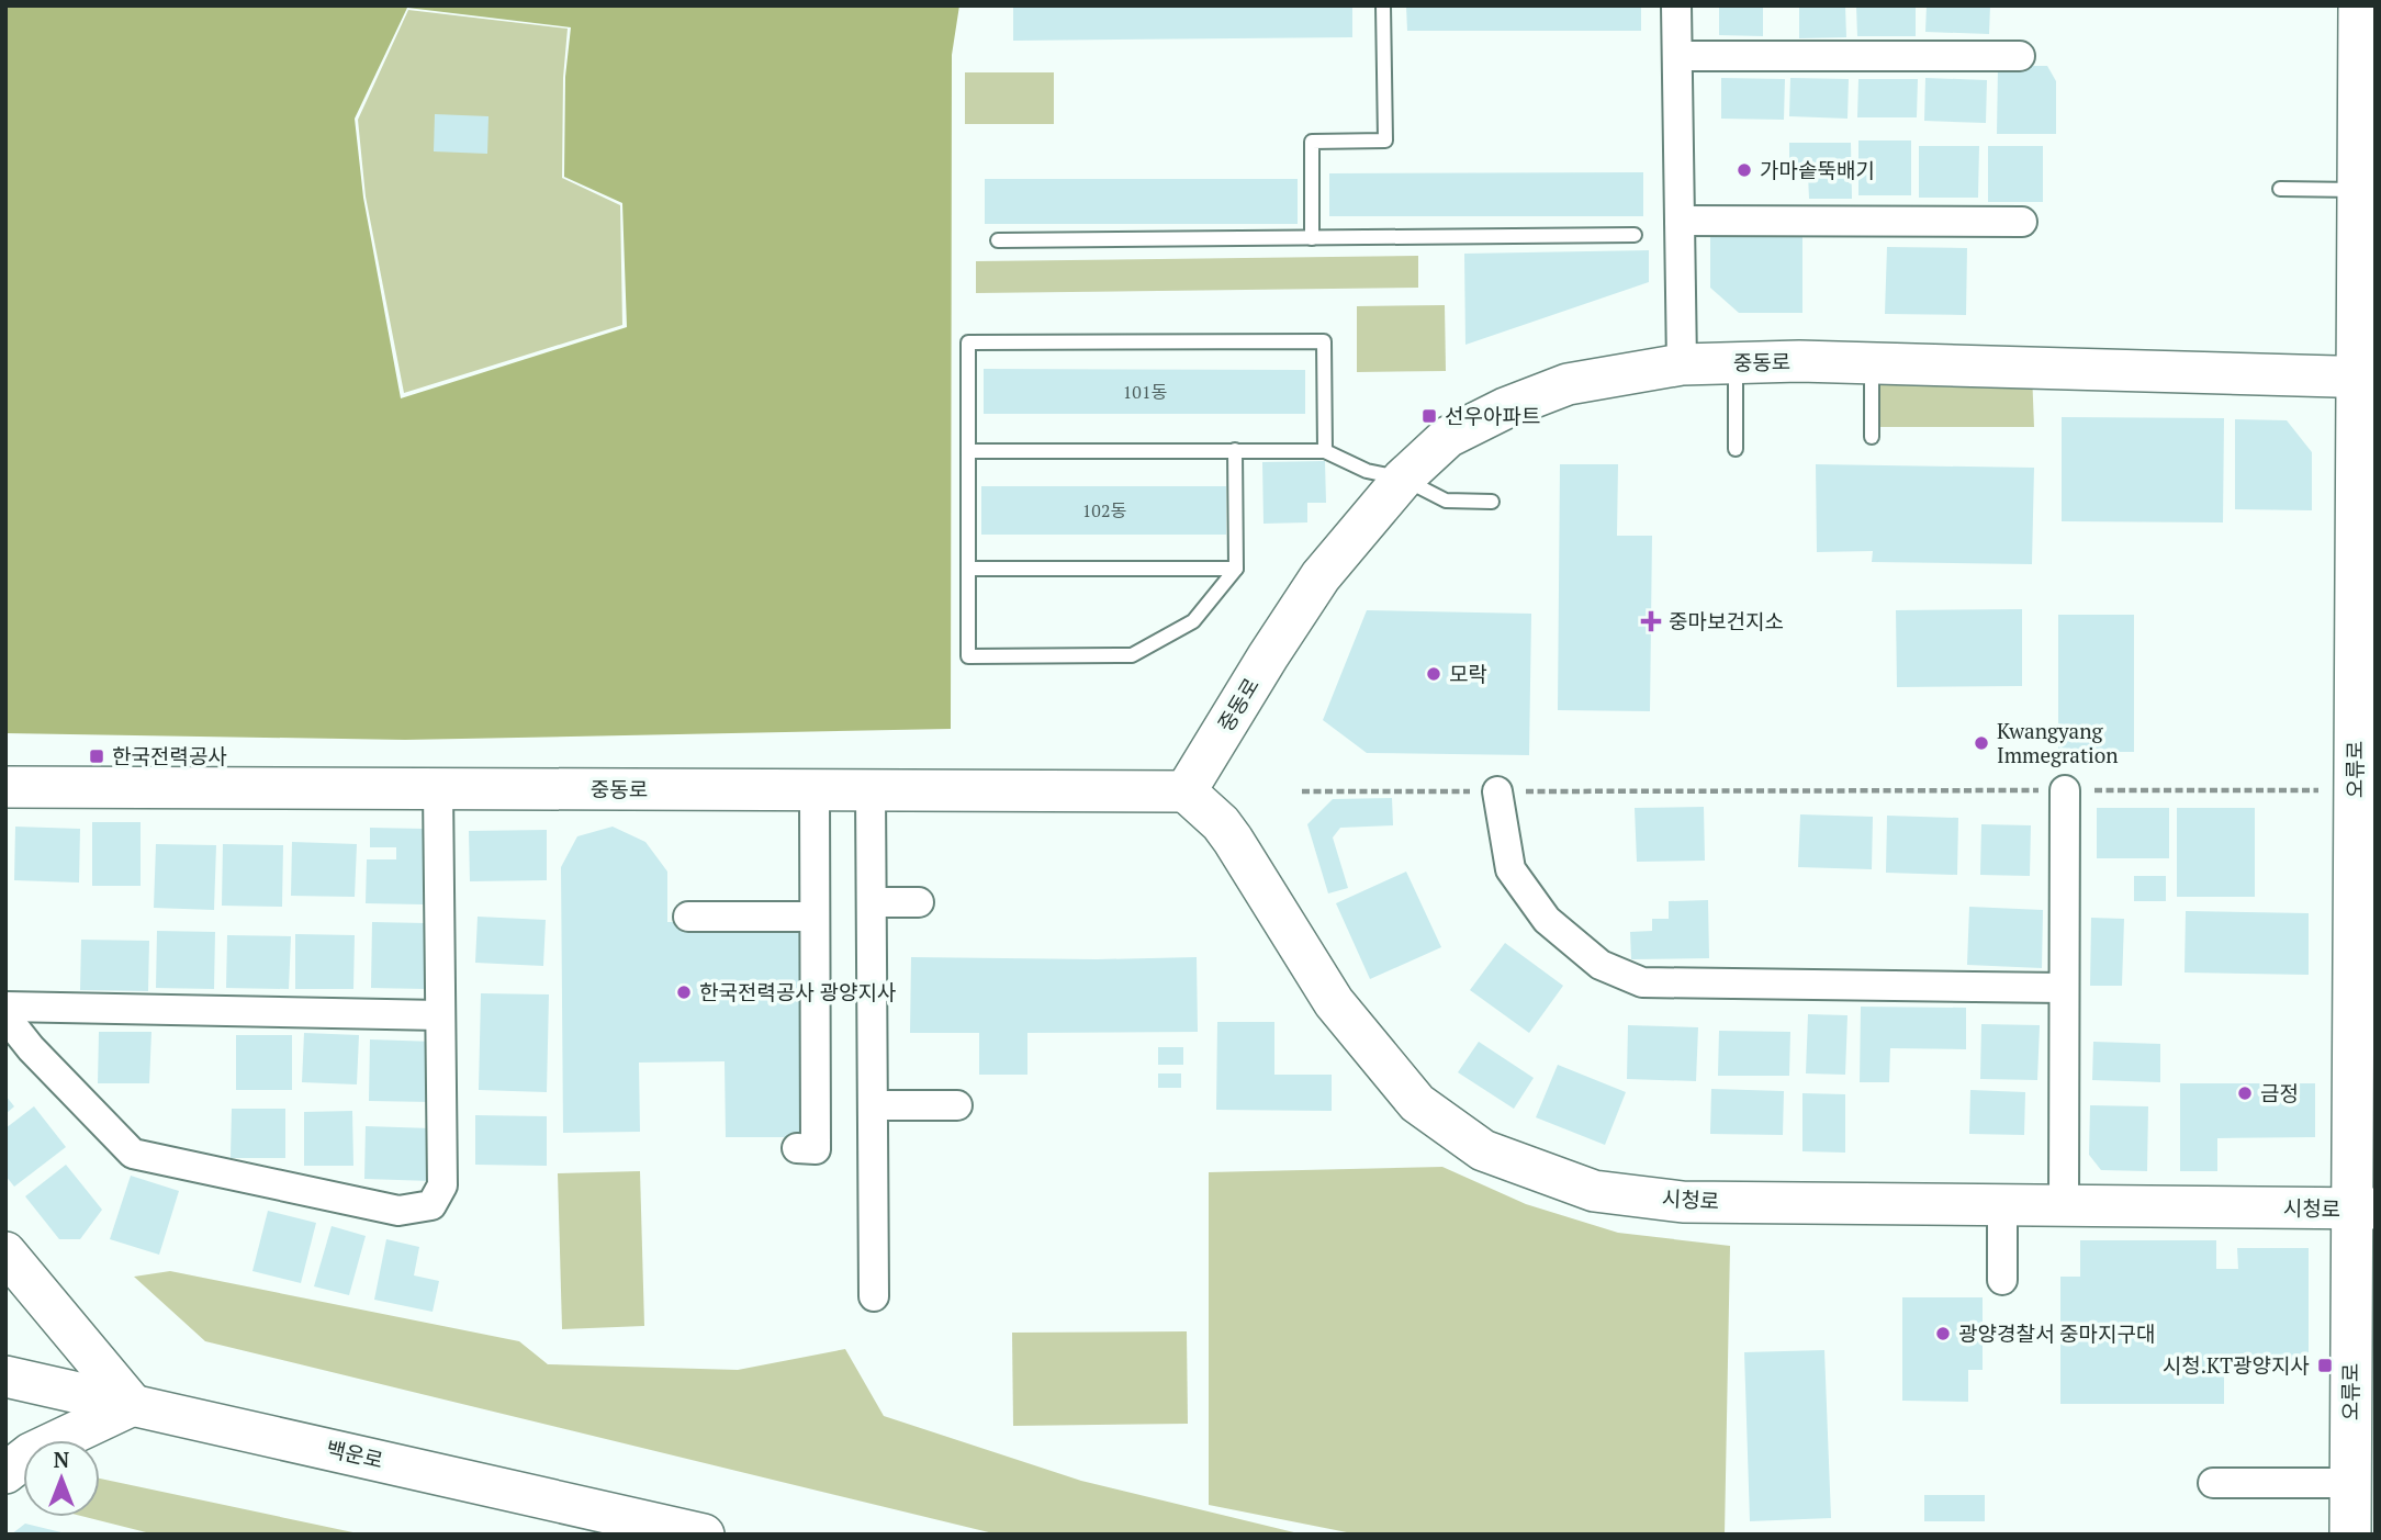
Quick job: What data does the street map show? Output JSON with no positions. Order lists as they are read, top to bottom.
{
  "streets": {
    "street": [
      "중동로",
      "오류로",
      "시청로",
      "백운로"
    ]
  },
  "crossings": [
    ["중동로", "오류로"],
    ["중동로", "시청로"],
    ["오류로", "시청로"]
  ],
  "places": {
    "other": [
      "가마솥뚝배기",
      "모락",
      "Kwangyang Immegration",
      "한국전력공사 광양지사",
      "금정",
      "광양경찰서 중마지구대"
    ],
    "transit": ["선우아파트", "한국전력공사", "시청.KT광양지사"],
    "health": ["중마보건지소"]
  },
  "house_numbers": ["101동", "102동"],
  "north": "top"
}
